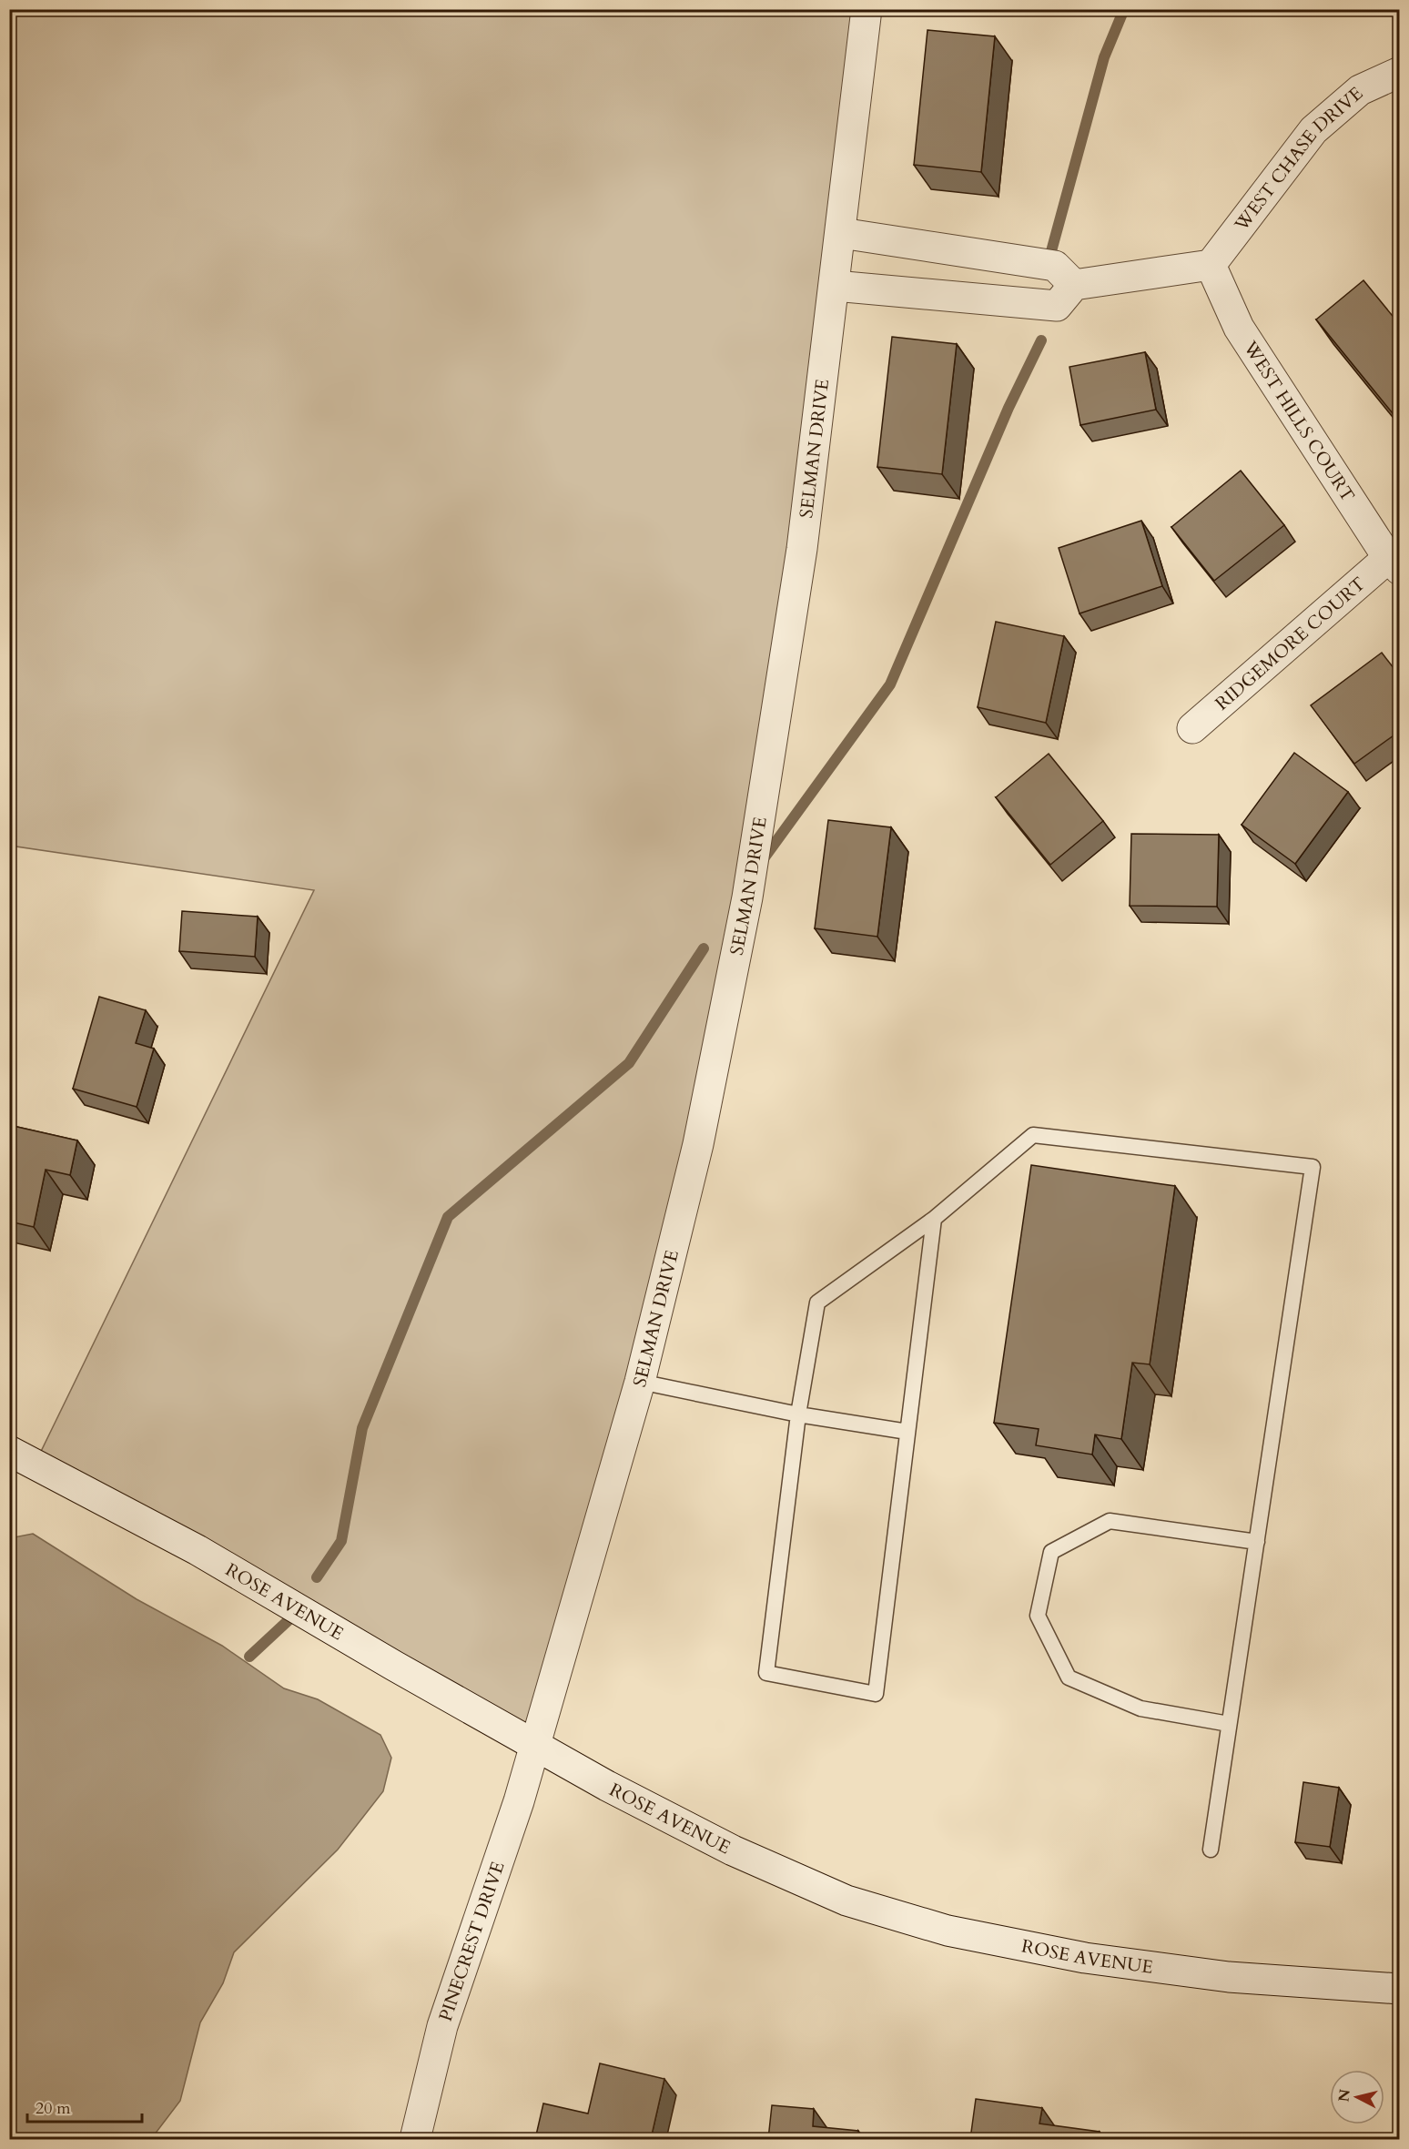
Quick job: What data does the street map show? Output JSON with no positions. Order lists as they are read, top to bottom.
{
  "streets": {
    "street": [
      "WEST CHASE DRIVE",
      "WEST HILLS COURT",
      "SELMAN DRIVE",
      "RIDGEMORE COURT",
      "ROSE AVENUE",
      "PINECREST DRIVE"
    ]
  },
  "crossings": [
    ["WEST CHASE DRIVE", "WEST HILLS COURT"],
    ["WEST HILLS COURT", "RIDGEMORE COURT"],
    ["SELMAN DRIVE", "ROSE AVENUE"],
    ["SELMAN DRIVE", "PINECREST DRIVE"],
    ["ROSE AVENUE", "PINECREST DRIVE"]
  ],
  "scale_bar": "20 m",
  "north": "left"
}
